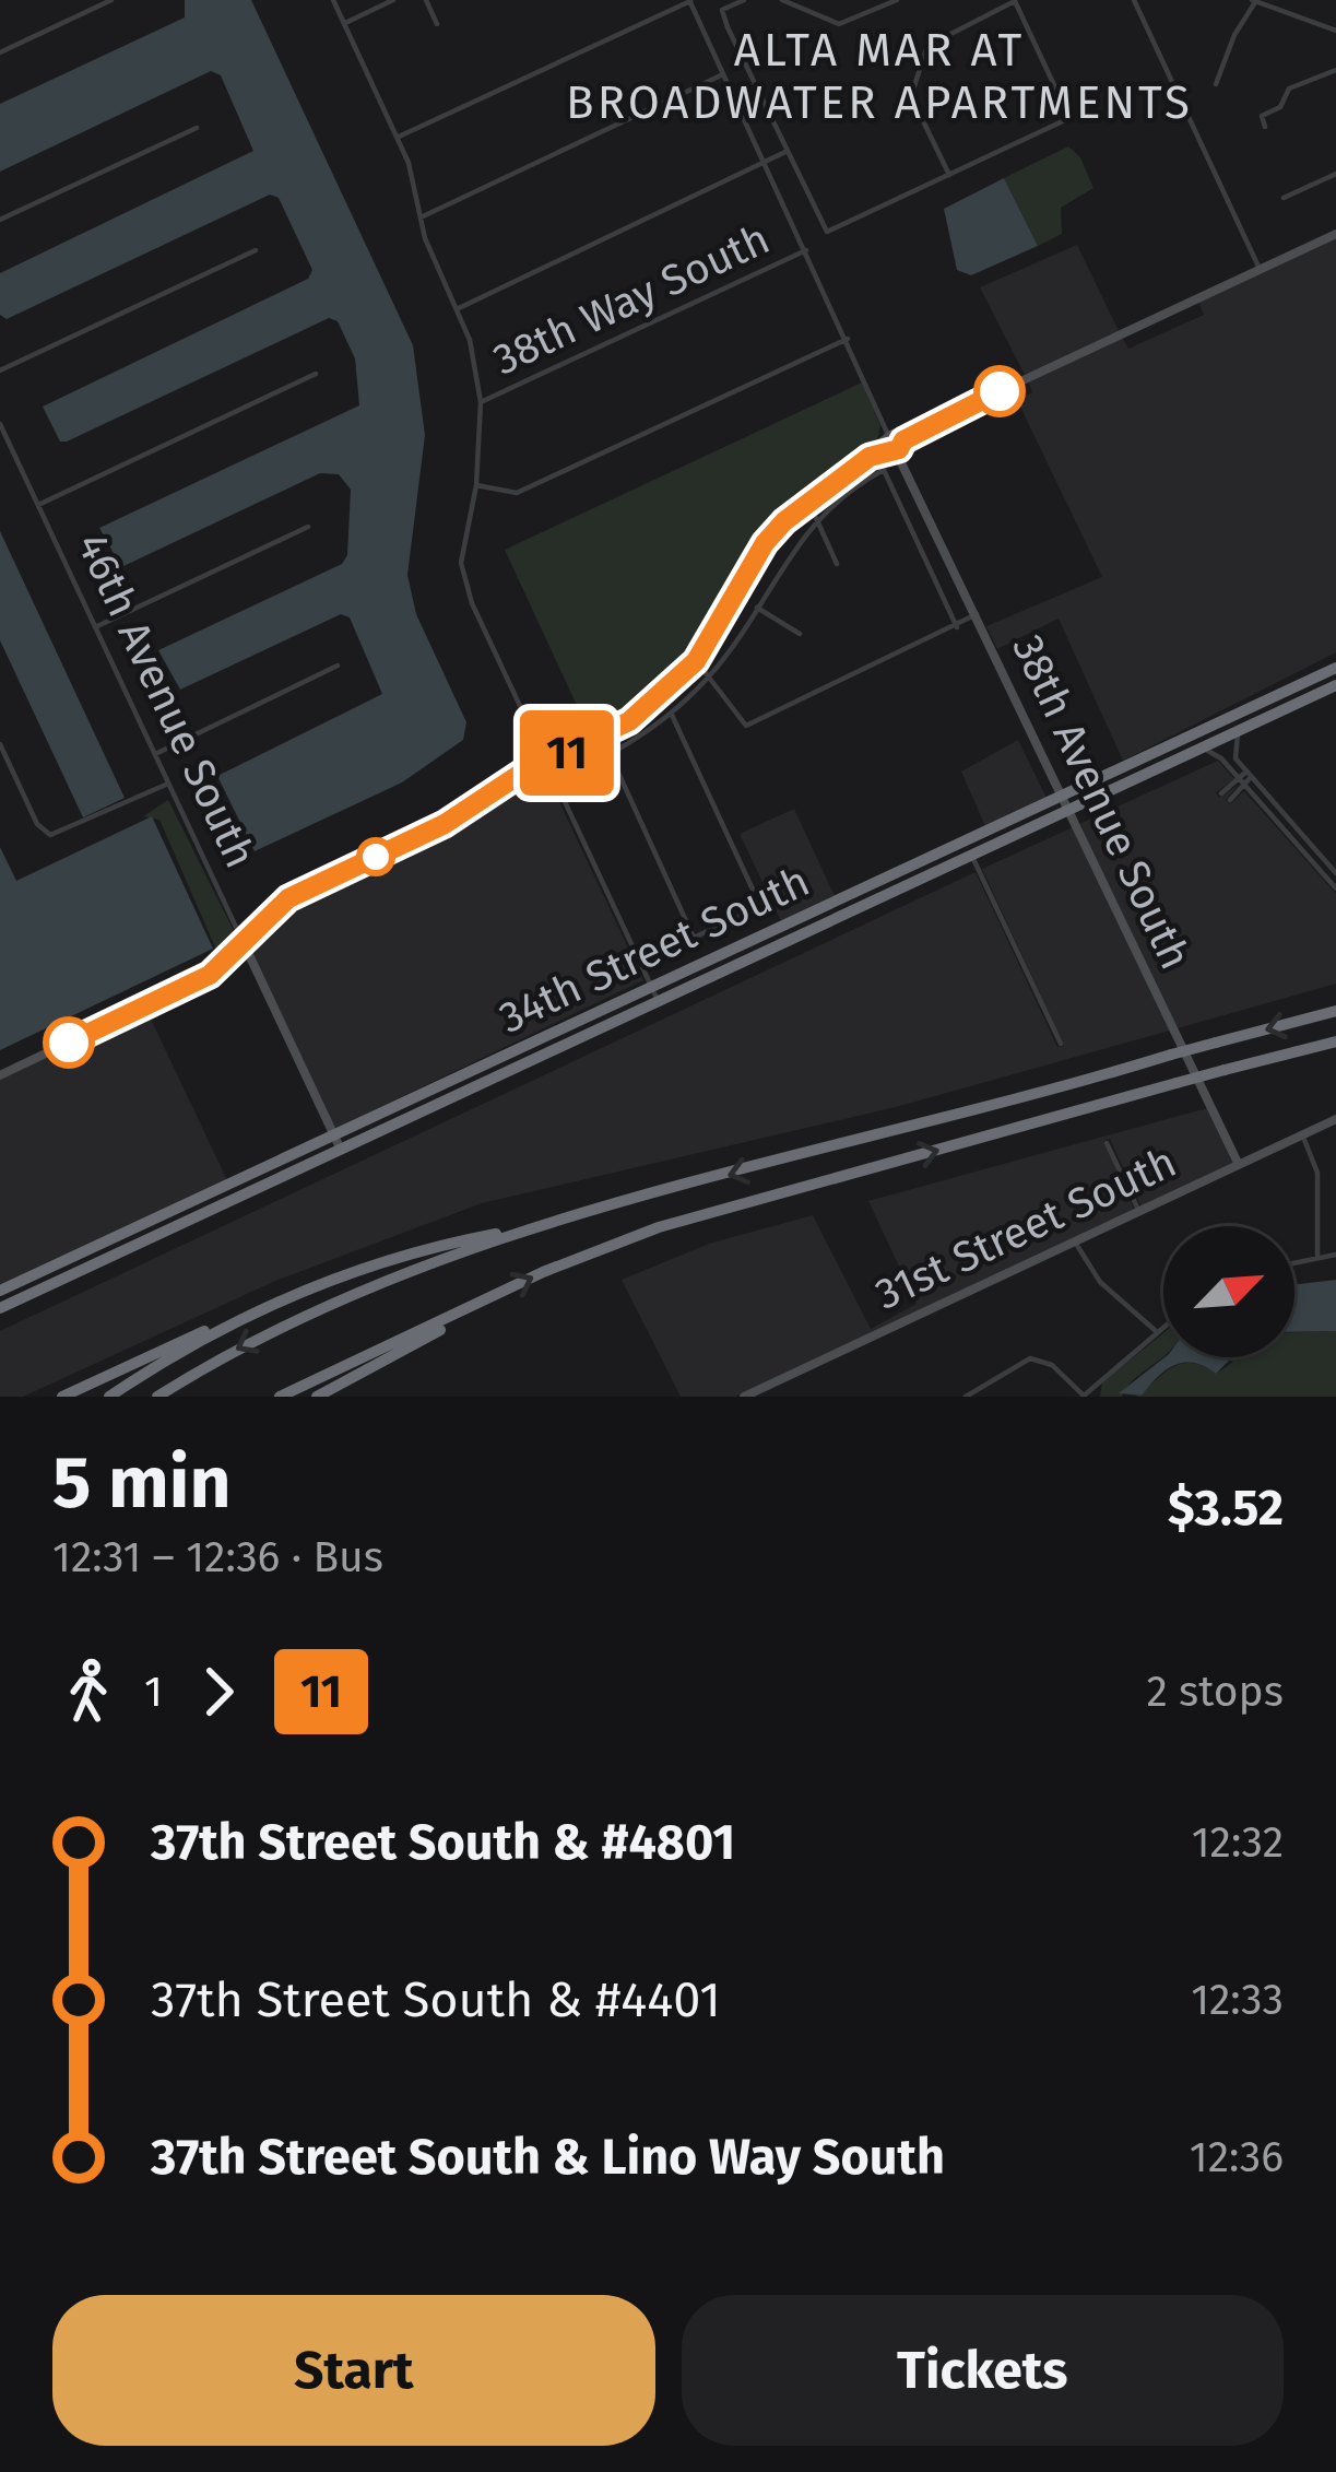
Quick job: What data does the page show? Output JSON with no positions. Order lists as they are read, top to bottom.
{
  "streets": {
    "highway": ["34th Street South"],
    "street": [
      "38th Way South",
      "46th Avenue South",
      "38th Avenue South",
      "31st Street South"
    ]
  },
  "crossings": [
    ["38th Way South", "38th Avenue South"],
    ["46th Avenue South", "34th Street South"],
    ["38th Avenue South", "34th Street South"],
    ["38th Avenue South", "31st Street South"]
  ],
  "districts": ["ALTA MAR AT BROADWATER APARTMENTS"],
  "lines": ["bus line 11"],
  "north": "top right",
  "page": {
    "on_map": "11",
    "heading": ["5 min", "12:31 – 12:36 · Bus", "$3.52"],
    "legs": ["1", "11", "2 stops"],
    "list": [
      {
        "name": "37th Street South & #4801",
        "value": "12:32"
      },
      {
        "name": "37th Street South & #4401",
        "value": "12:33"
      },
      {
        "name": "37th Street South & Lino Way South",
        "value": "12:36"
      }
    ],
    "buttons": ["Start", "Tickets"]
  }
}
